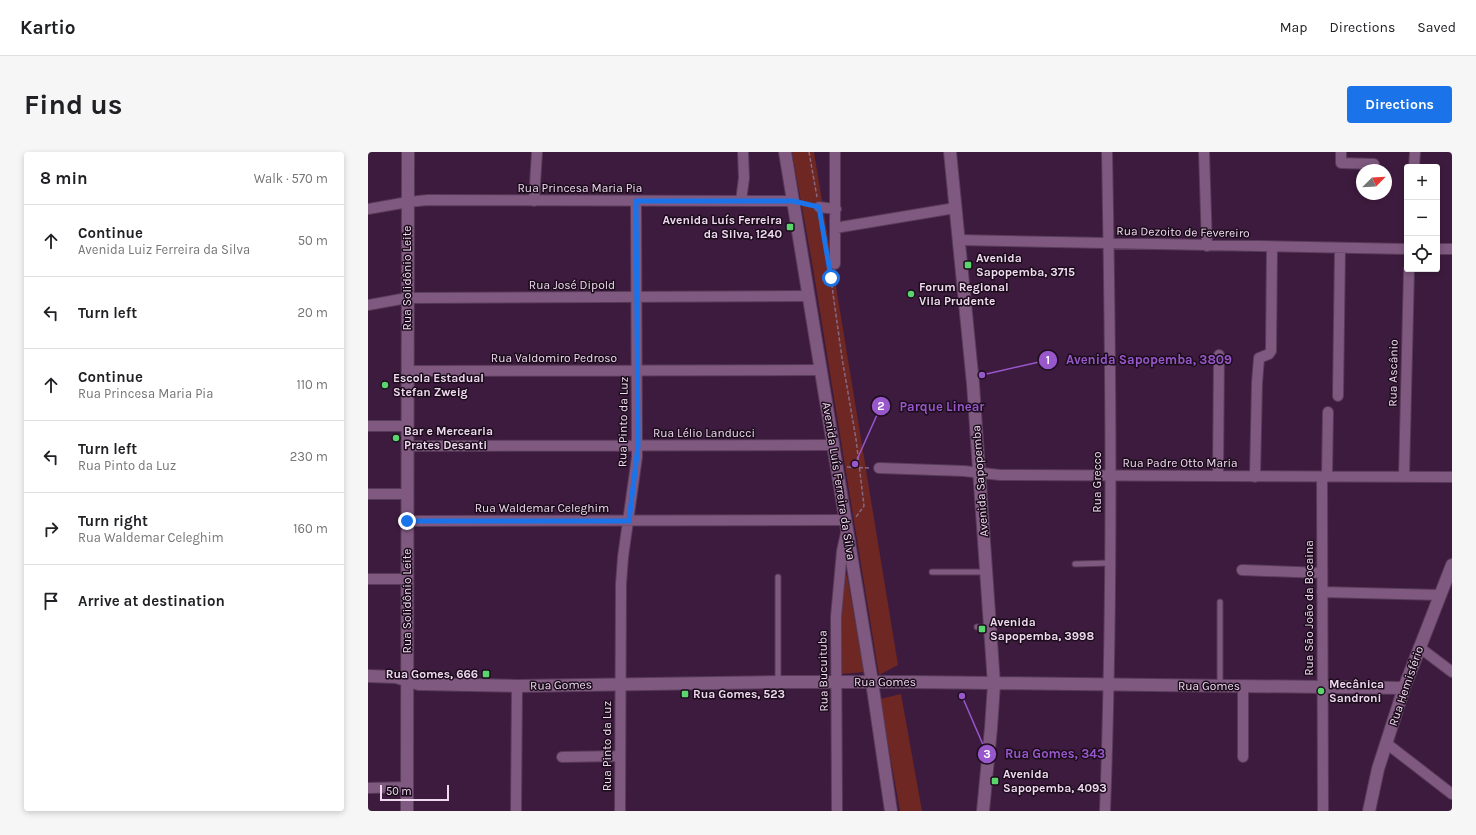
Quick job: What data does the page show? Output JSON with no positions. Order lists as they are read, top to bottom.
{
  "streets": {
    "street": [
      "Rua Princesa Maria Pia",
      "Rua Dezoito de Fevereiro",
      "Rua Solidônio Leite",
      "Rua José Dipold",
      "Rua Valdomiro Pedroso",
      "Rua Ascânio",
      "Rua Pinto da Luz",
      "Rua Lélio Landucci",
      "Rua Padre Otto Maria",
      "Avenida Luís Ferreira da Silva",
      "Avenida Sapopemba",
      "Rua Grecco",
      "Rua Waldemar Celeghim",
      "Rua São João da Bocaina",
      "Rua Bucuituba",
      "Rua Gomes",
      "Rua Hemisfério"
    ]
  },
  "crossings": [
    ["Rua Princesa Maria Pia", "Rua Solidônio Leite"],
    ["Rua Princesa Maria Pia", "Rua Pinto da Luz"],
    ["Rua Princesa Maria Pia", "Avenida Luís Ferreira da Silva"],
    ["Rua Dezoito de Fevereiro", "Avenida Sapopemba"],
    ["Rua Dezoito de Fevereiro", "Rua Grecco"],
    ["Rua Solidônio Leite", "Rua José Dipold"],
    ["Rua Solidônio Leite", "Rua Valdomiro Pedroso"],
    ["Rua Solidônio Leite", "Rua Lélio Landucci"],
    ["Rua Solidônio Leite", "Rua Waldemar Celeghim"],
    ["Rua Solidônio Leite", "Rua Gomes"],
    ["Rua José Dipold", "Rua Pinto da Luz"],
    ["Rua José Dipold", "Avenida Luís Ferreira da Silva"],
    ["Rua Valdomiro Pedroso", "Rua Pinto da Luz"],
    ["Rua Valdomiro Pedroso", "Avenida Luís Ferreira da Silva"],
    ["Rua Ascânio", "Rua Padre Otto Maria"],
    ["Rua Pinto da Luz", "Rua Lélio Landucci"],
    ["Rua Pinto da Luz", "Rua Waldemar Celeghim"],
    ["Rua Pinto da Luz", "Rua Gomes"],
    ["Rua Lélio Landucci", "Avenida Luís Ferreira da Silva"],
    ["Rua Padre Otto Maria", "Avenida Sapopemba"],
    ["Rua Padre Otto Maria", "Rua Grecco"],
    ["Rua Padre Otto Maria", "Rua São João da Bocaina"],
    ["Avenida Luís Ferreira da Silva", "Rua Waldemar Celeghim"],
    ["Avenida Luís Ferreira da Silva", "Rua Bucuituba"],
    ["Avenida Luís Ferreira da Silva", "Rua Gomes"],
    ["Avenida Sapopemba", "Rua Gomes"],
    ["Rua Grecco", "Rua Gomes"],
    ["Rua Waldemar Celeghim", "Rua Bucuituba"],
    ["Rua São João da Bocaina", "Rua Gomes"],
    ["Rua Bucuituba", "Rua Gomes"],
    ["Rua Gomes", "Rua Hemisfério"]
  ],
  "places": {
    "transit": [
      "Avenida Luís Ferreira da Silva, 1240",
      "Avenida Sapopemba, 3715",
      "Avenida Sapopemba, 3998",
      "Rua Gomes, 666",
      "Rua Gomes, 523",
      "Avenida Sapopemba, 4093"
    ],
    "other": [
      "Forum Regional Vila Prudente",
      "Avenida Sapopemba, 3809",
      "Escola Estadual Stefan Zweig",
      "Bar e Mercearia Prates Desanti",
      "Parque Linear",
      "Mecânica Sandroni",
      "Rua Gomes, 343"
    ]
  },
  "scale_bar": "50 m",
  "north": "top right",
  "page": {
    "header": "Kartio",
    "nav": ["Map", "Directions", "Saved"],
    "buttons": "Directions",
    "title": "Find us",
    "heading": ["8 min", "Walk · 570 m"],
    "map_buttons": ["+", "−"],
    "list": [
      ["Continue", "Avenida Luiz Ferreira da Silva", "50 m"],
      ["Turn left", "20 m"],
      ["Continue", "Rua Princesa Maria Pia", "110 m"],
      ["Turn left", "Rua Pinto da Luz", "230 m"],
      ["Turn right", "Rua Waldemar Celeghim", "160 m"],
      "Arrive at destination"
    ],
    "scale": "50 m"
  }
}
